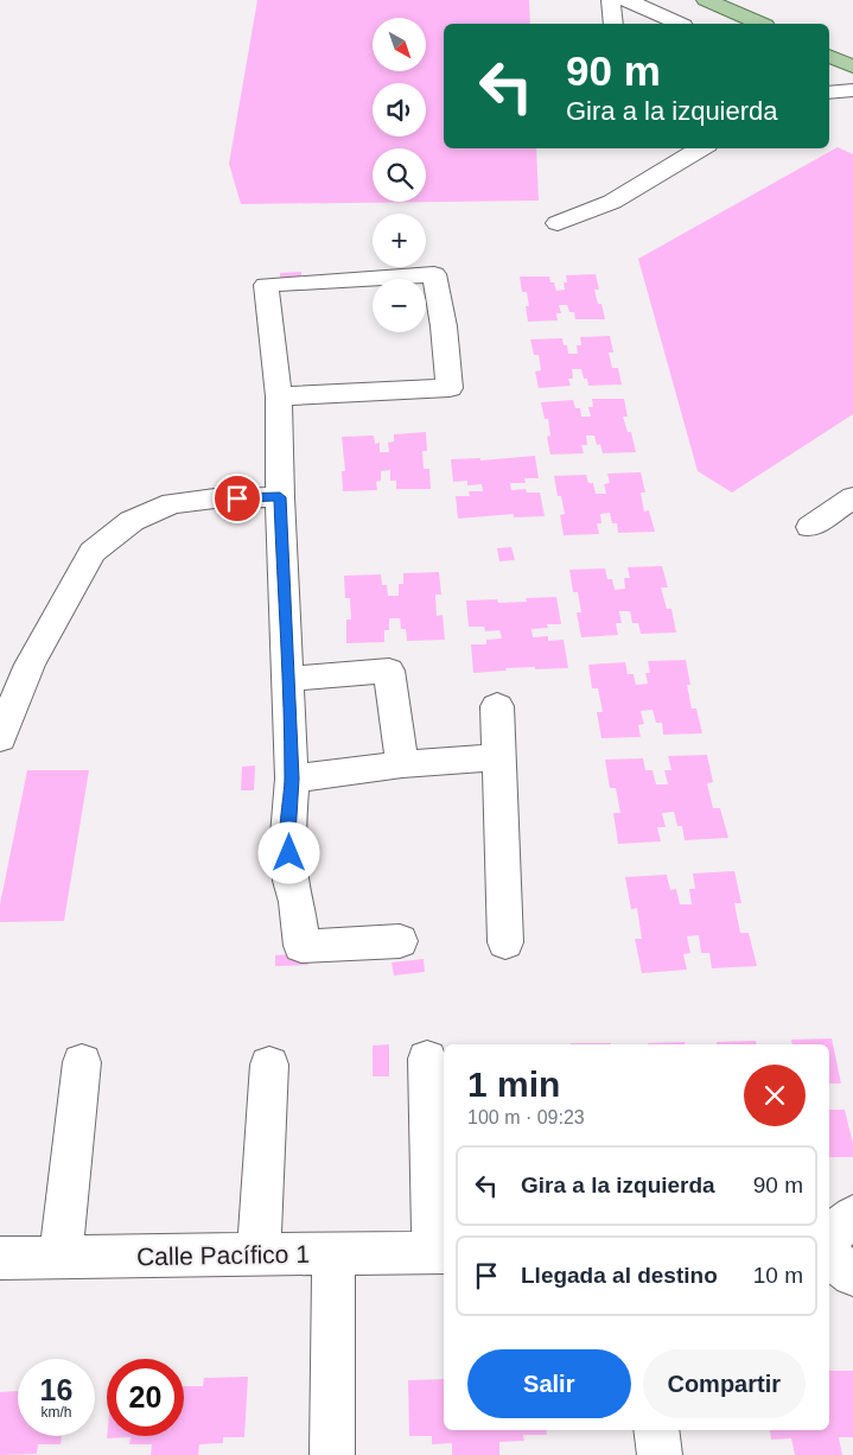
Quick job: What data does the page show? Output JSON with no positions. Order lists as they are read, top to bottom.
{
  "streets": {
    "street": ["Calle Pacífico 1"]
  },
  "north": "bottom right",
  "page": {
    "map_buttons": ["+", "−"],
    "turn": ["90 m", "Gira a la izquierda"],
    "heading": ["1 min", "100 m · 09:23"],
    "list": [
      {
        "name": "Gira a la izquierda",
        "value": "90 m"
      },
      {
        "name": "Llegada al destino",
        "value": "10 m"
      }
    ],
    "buttons": ["Salir", "Compartir"],
    "speed": "16 km/h",
    "limit": "20"
  }
}
